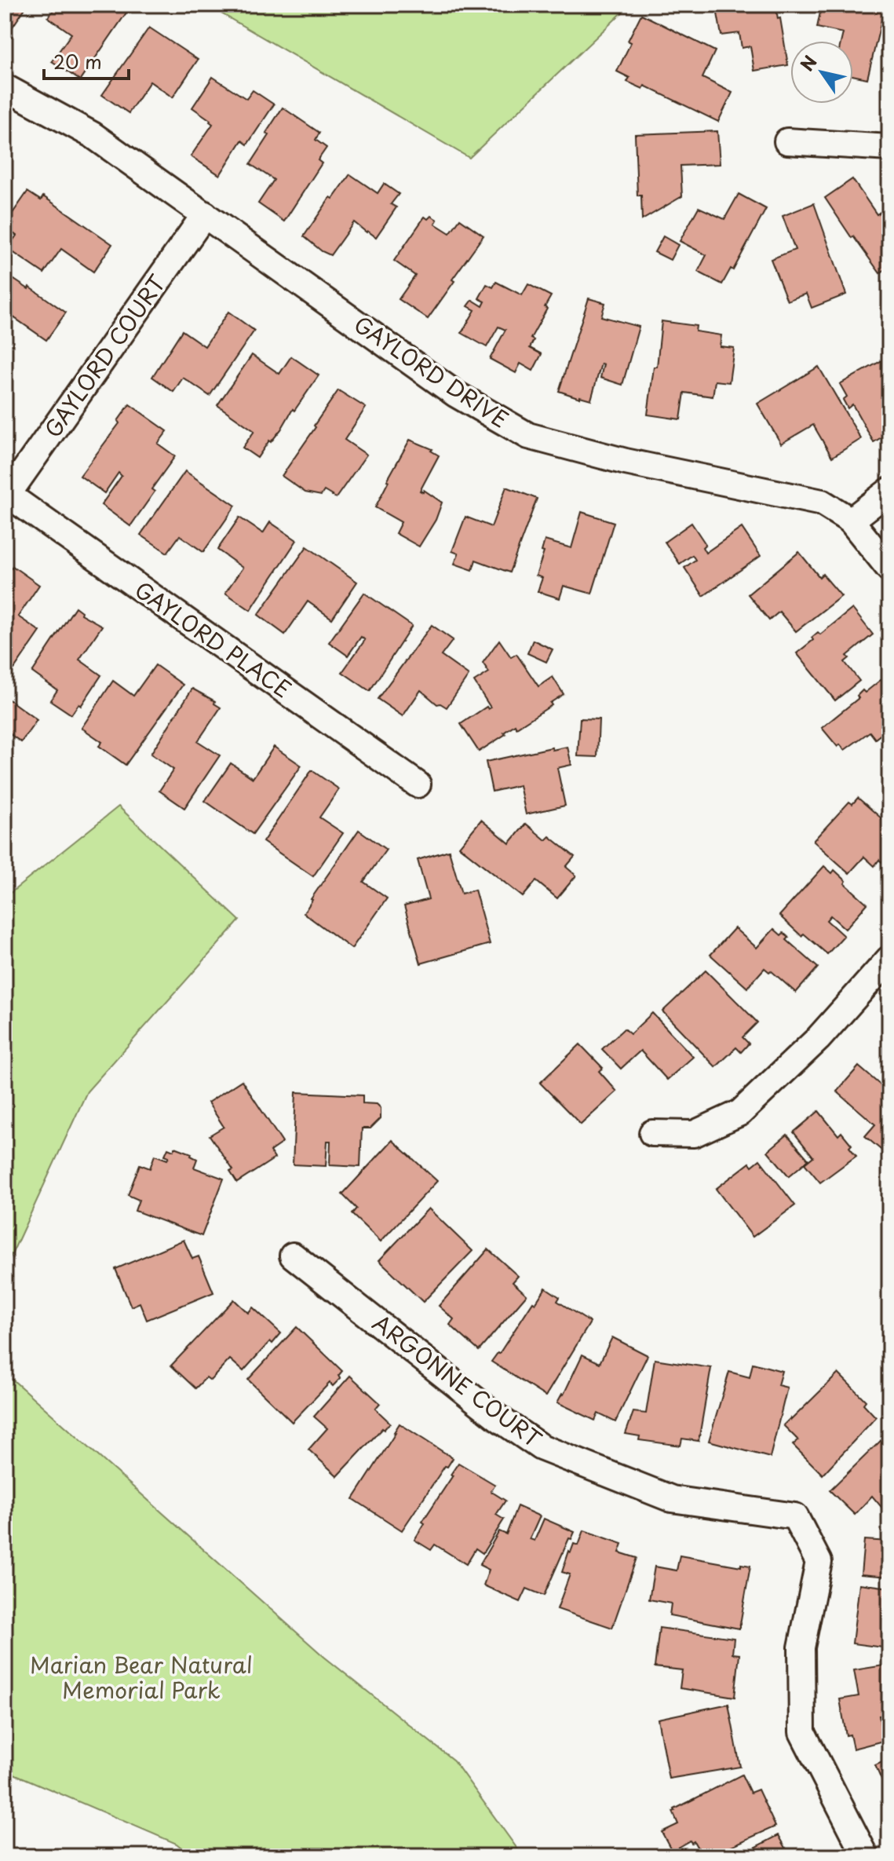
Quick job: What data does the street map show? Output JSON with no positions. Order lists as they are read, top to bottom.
{
  "streets": {
    "street": [
      "GAYLORD COURT",
      "GAYLORD DRIVE",
      "GAYLORD PLACE",
      "ARGONNE COURT"
    ]
  },
  "crossings": [
    ["GAYLORD COURT", "GAYLORD DRIVE"],
    ["GAYLORD COURT", "GAYLORD PLACE"]
  ],
  "parks": ["Marian Bear Natural Memorial Park"],
  "scale_bar": "20 m",
  "north": "top left"
}
